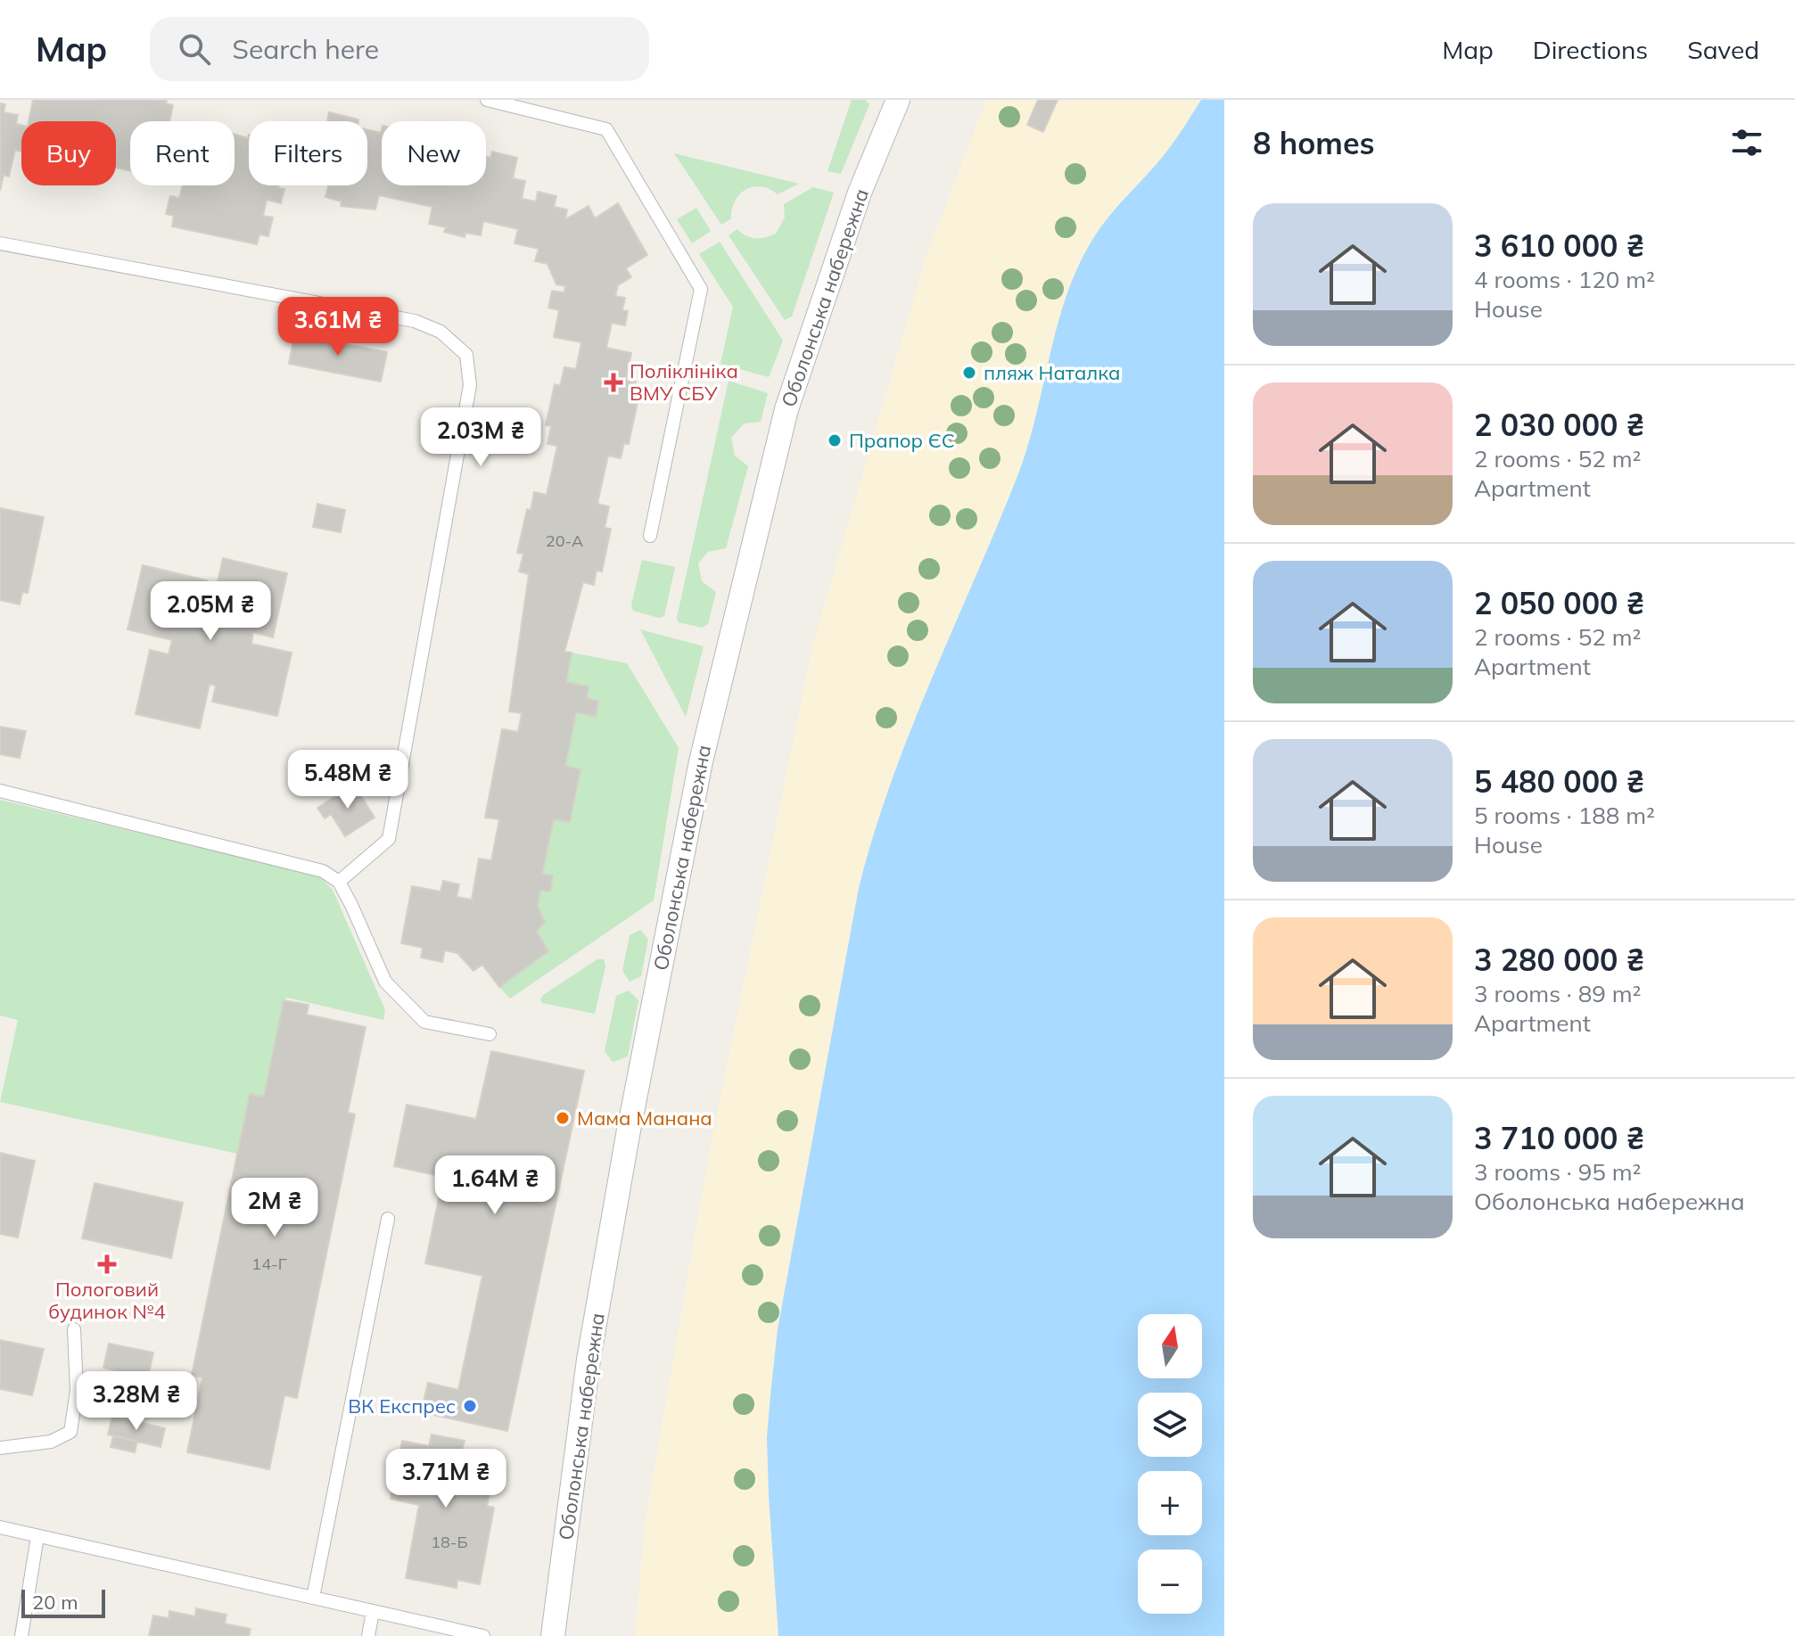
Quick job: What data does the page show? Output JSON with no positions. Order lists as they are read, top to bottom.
{
  "streets": {
    "street": ["Оболонська набережна"]
  },
  "places": {
    "other": [
      "пляж Наталка",
      "Прапор ЄС",
      "Мама Манана",
      "ВК Експрес"
    ],
    "health": ["Поліклініка ВМУ СБУ", "Пологовий будинок №4"]
  },
  "house_numbers": ["20-А", "14-Г", "18-Б"],
  "scale_bar": "20 m",
  "north": "top",
  "page": {
    "header": "Map",
    "search": "Search here",
    "nav": ["Map", "Directions", "Saved"],
    "heading": "8 homes",
    "chip": [
      "Buy",
      "Rent",
      "Filters",
      "New"
    ],
    "list": [
      {
        "name": "3 610 000 ₴",
        "note": "4 rooms · 120 m² · House"
      },
      {
        "name": "2 030 000 ₴",
        "note": "2 rooms · 52 m² · Apartment"
      },
      {
        "name": "2 050 000 ₴",
        "note": "2 rooms · 52 m² · Apartment"
      },
      {
        "name": "5 480 000 ₴",
        "note": "5 rooms · 188 m² · House"
      },
      {
        "name": "3 280 000 ₴",
        "note": "3 rooms · 89 m² · Apartment"
      },
      {
        "name": "3 710 000 ₴",
        "note": "3 rooms · 95 m² · Оболонська набережна"
      }
    ],
    "price": [
      "3.61M ₴",
      "2.03M ₴",
      "2.05M ₴",
      "5.48M ₴",
      "1.64M ₴",
      "2M ₴",
      "3.28M ₴",
      "3.71M ₴"
    ],
    "map_buttons": ["+", "−"],
    "scale": "20 m"
  }
}
